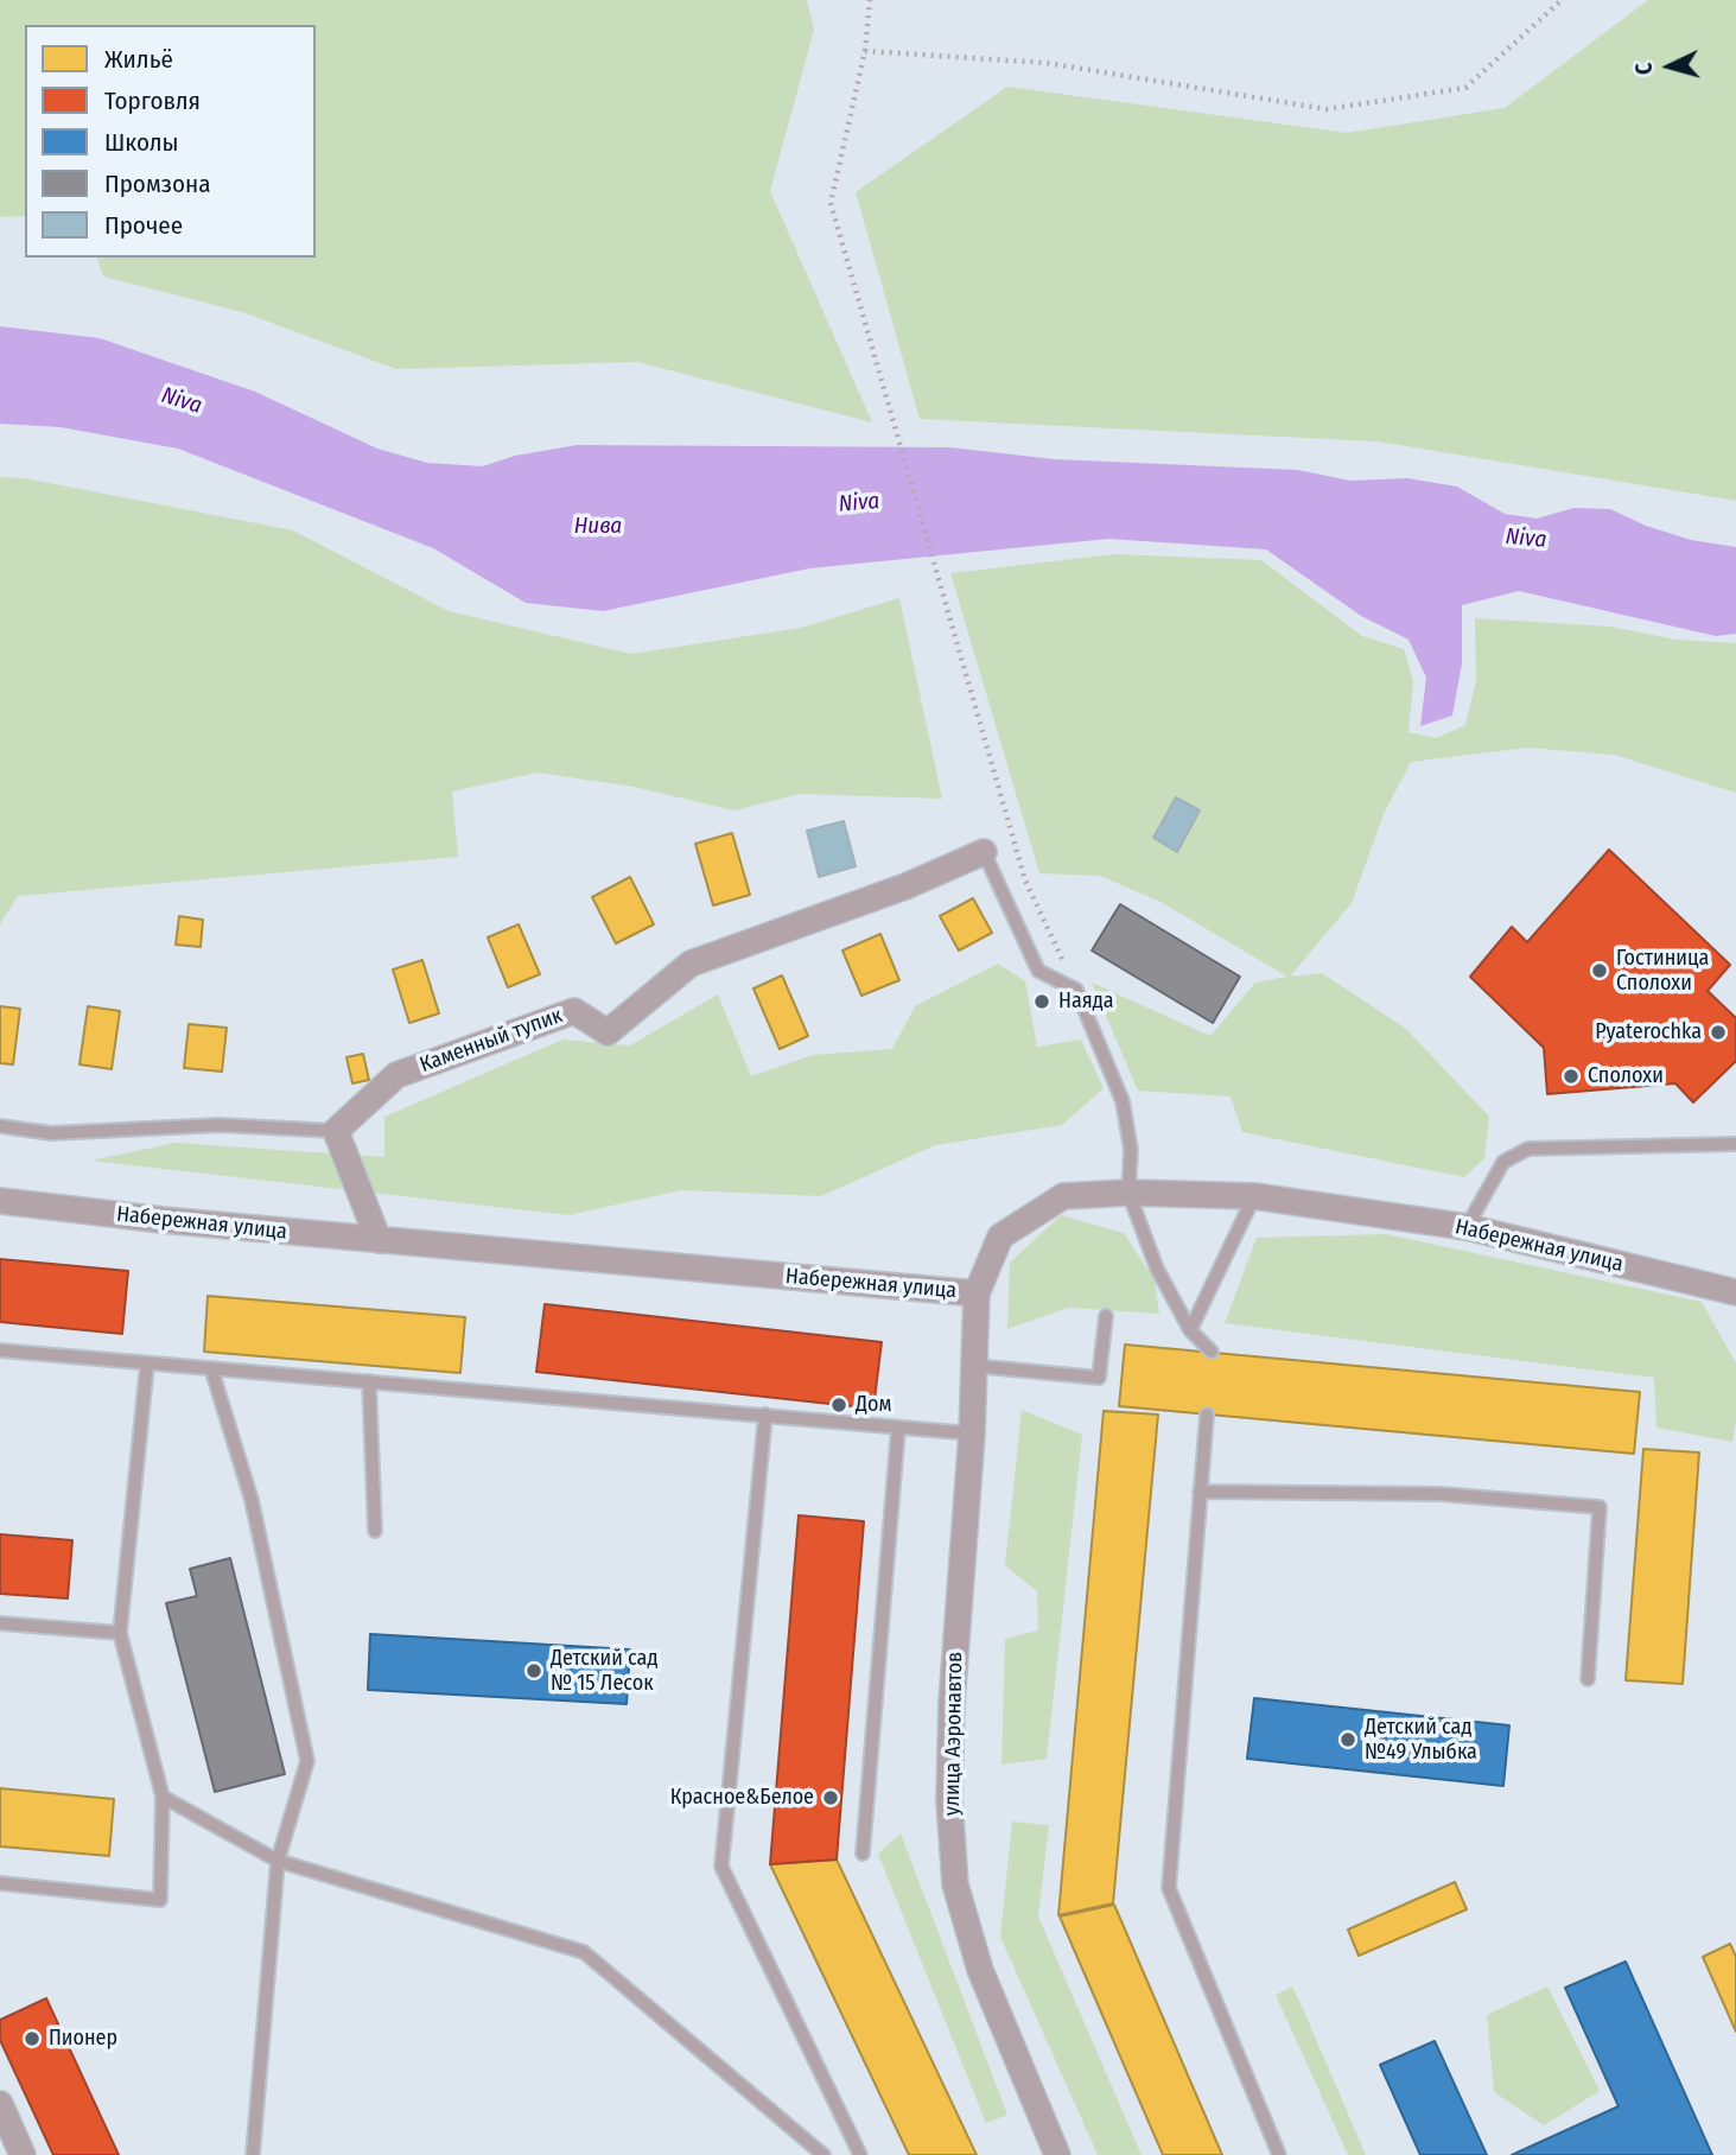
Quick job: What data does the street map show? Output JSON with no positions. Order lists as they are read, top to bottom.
{
  "streets": {
    "street": ["Каменный тупик", "Набережная улица", "улица Аэронавтов"]
  },
  "crossings": [
    ["Набережная улица", "улица Аэронавтов"]
  ],
  "water": ["Niva", "Нива"],
  "places": [
    "Гостиница Сполохи",
    "Наяда",
    "Pyaterochka",
    "Сполохи",
    "Дом",
    "Детский сад № 15 Лесок",
    "Детский сад №49 Улыбка",
    "Красное&Белое",
    "Пионер"
  ],
  "legend": [
    "Жильё",
    "Торговля",
    "Школы",
    "Промзона",
    "Прочее"
  ],
  "north": "left"
}
